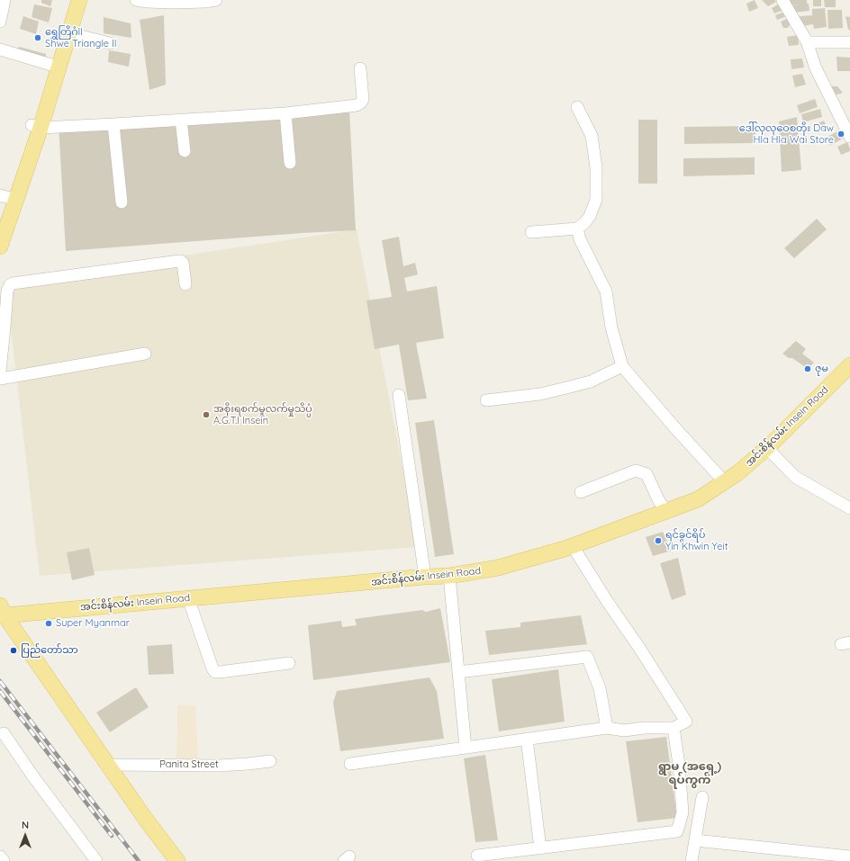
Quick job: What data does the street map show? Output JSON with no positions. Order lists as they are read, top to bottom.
{
  "streets": {
    "main road": ["အင်းစိန်လမ်း Insein Road"],
    "street": ["Panita Street"]
  },
  "districts": ["ရွာမ (အရှေ့) ရပ်ကွက်"],
  "places": [
    "ရွှေတြိဂံII Shwe Triangle II",
    "ဒေါ်လှလှဝေစတိုး Daw Hla Hla Wai Store",
    "ဇုမ",
    "အစိုးရစက်မှုလက်မှုသိပ္ပံ A.G.T.I Insein",
    "ရင်ခွင်ရိပ် Yin Khwin Yeit",
    "Super Myanmar",
    "ပြည်တော်သာ"
  ],
  "north": "top"
}
